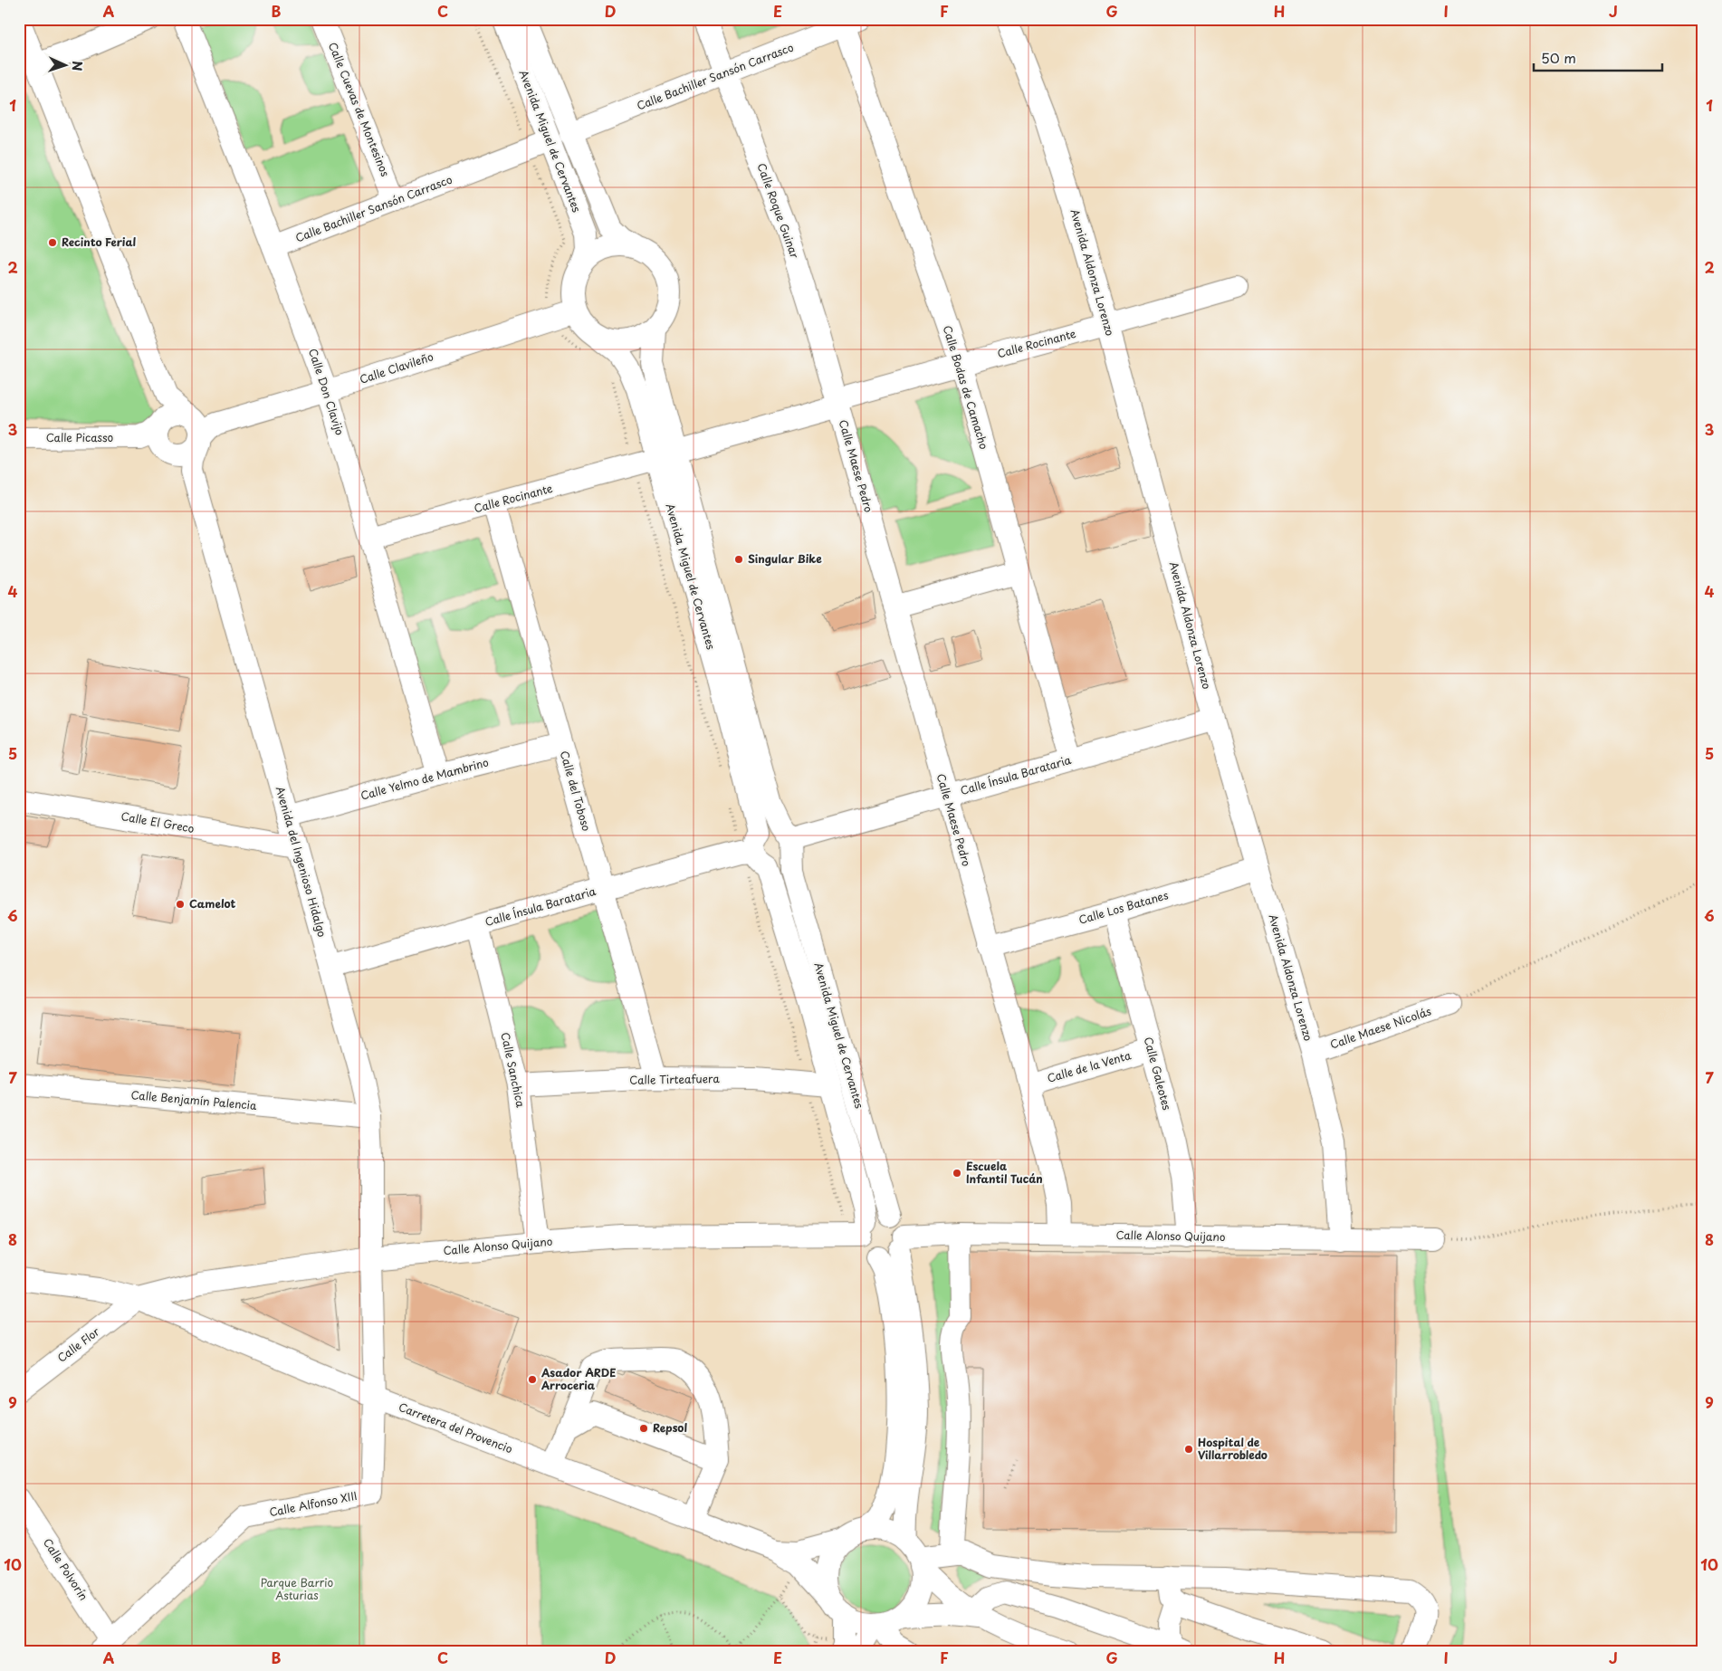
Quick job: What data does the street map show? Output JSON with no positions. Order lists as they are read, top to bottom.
{
  "streets": {
    "street": [
      "Calle Bachiller Sansón Carrasco",
      "Calle Cuevas de Montesinos",
      "Avenida Miguel de Cervantes",
      "Calle Roque Guinar",
      "Avenida Aldonza Lorenzo",
      "Calle Rocinante",
      "Calle Clavileño",
      "Calle Bodas de Camacho",
      "Calle Don Clavijo",
      "Calle Picasso",
      "Calle Maese Pedro",
      "Calle Ínsula Barataria",
      "Calle Yelmo de Mambrino",
      "Calle del Toboso",
      "Calle El Greco",
      "Avenida del Ingenioso Hidalgo",
      "Calle Los Batanes",
      "Calle Maese Nicolás",
      "Calle de la Venta",
      "Calle Sanchica",
      "Calle Galeotes",
      "Calle Tirteafuera",
      "Calle Benjamín Palencia",
      "Calle Alonso Quijano",
      "Calle Flor",
      "Carretera del Provencio",
      "Calle Alfonso XIII",
      "Calle Polvorín"
    ]
  },
  "crossings": [
    ["Calle Bachiller Sansón Carrasco", "Calle Cuevas de Montesinos"],
    ["Calle Bachiller Sansón Carrasco", "Avenida Miguel de Cervantes"],
    ["Calle Bachiller Sansón Carrasco", "Calle Roque Guinar"],
    ["Calle Bachiller Sansón Carrasco", "Calle Bodas de Camacho"],
    ["Calle Bachiller Sansón Carrasco", "Calle Don Clavijo"],
    ["Avenida Miguel de Cervantes", "Calle Rocinante"],
    ["Avenida Miguel de Cervantes", "Calle Clavileño"],
    ["Avenida Miguel de Cervantes", "Calle Ínsula Barataria"],
    ["Avenida Miguel de Cervantes", "Calle Tirteafuera"],
    ["Avenida Miguel de Cervantes", "Calle Alonso Quijano"],
    ["Calle Roque Guinar", "Calle Rocinante"],
    ["Calle Roque Guinar", "Calle Maese Pedro"],
    ["Avenida Aldonza Lorenzo", "Calle Rocinante"],
    ["Avenida Aldonza Lorenzo", "Calle Ínsula Barataria"],
    ["Avenida Aldonza Lorenzo", "Calle Los Batanes"],
    ["Avenida Aldonza Lorenzo", "Calle Maese Nicolás"],
    ["Avenida Aldonza Lorenzo", "Calle Alonso Quijano"],
    ["Calle Rocinante", "Calle Bodas de Camacho"],
    ["Calle Rocinante", "Calle Don Clavijo"],
    ["Calle Rocinante", "Calle Maese Pedro"],
    ["Calle Rocinante", "Calle del Toboso"],
    ["Calle Clavileño", "Calle Don Clavijo"],
    ["Calle Clavileño", "Calle Picasso"],
    ["Calle Clavileño", "Avenida del Ingenioso Hidalgo"],
    ["Calle Bodas de Camacho", "Calle Ínsula Barataria"],
    ["Calle Don Clavijo", "Calle Yelmo de Mambrino"],
    ["Calle Picasso", "Avenida del Ingenioso Hidalgo"],
    ["Calle Maese Pedro", "Calle Ínsula Barataria"],
    ["Calle Maese Pedro", "Calle Los Batanes"],
    ["Calle Maese Pedro", "Calle de la Venta"],
    ["Calle Maese Pedro", "Calle Alonso Quijano"],
    ["Calle Ínsula Barataria", "Calle del Toboso"],
    ["Calle Ínsula Barataria", "Avenida del Ingenioso Hidalgo"],
    ["Calle Ínsula Barataria", "Calle Sanchica"],
    ["Calle Yelmo de Mambrino", "Calle del Toboso"],
    ["Calle Yelmo de Mambrino", "Avenida del Ingenioso Hidalgo"],
    ["Calle del Toboso", "Calle Tirteafuera"],
    ["Calle El Greco", "Avenida del Ingenioso Hidalgo"],
    ["Avenida del Ingenioso Hidalgo", "Calle Benjamín Palencia"],
    ["Avenida del Ingenioso Hidalgo", "Calle Alonso Quijano"],
    ["Avenida del Ingenioso Hidalgo", "Calle Alfonso XIII"],
    ["Calle Los Batanes", "Calle Galeotes"],
    ["Calle de la Venta", "Calle Galeotes"],
    ["Calle Sanchica", "Calle Tirteafuera"],
    ["Calle Sanchica", "Calle Alonso Quijano"],
    ["Calle Galeotes", "Calle Alonso Quijano"],
    ["Calle Alonso Quijano", "Calle Flor"],
    ["Calle Alonso Quijano", "Carretera del Provencio"],
    ["Calle Alonso Quijano", "Calle Alfonso XIII"],
    ["Calle Flor", "Carretera del Provencio"],
    ["Carretera del Provencio", "Calle Alfonso XIII"],
    ["Calle Alfonso XIII", "Calle Polvorín"]
  ],
  "parks": ["Parque Barrio Asturias"],
  "places": [
    "Recinto Ferial",
    "Singular Bike",
    "Camelot",
    "Escuela Infantil Tucán",
    "Asador ARDE Arroceria",
    "Repsol",
    "Hospital de Villarrobledo"
  ],
  "scale_bar": "50 m",
  "north": "right",
  "grid": {
    "columns": [
      "A",
      "B",
      "C",
      "D",
      "E",
      "F",
      "G",
      "H",
      "I",
      "J"
    ],
    "rows": [
      "1",
      "2",
      "3",
      "4",
      "5",
      "6",
      "7",
      "8",
      "9",
      "10"
    ]
  }
}
